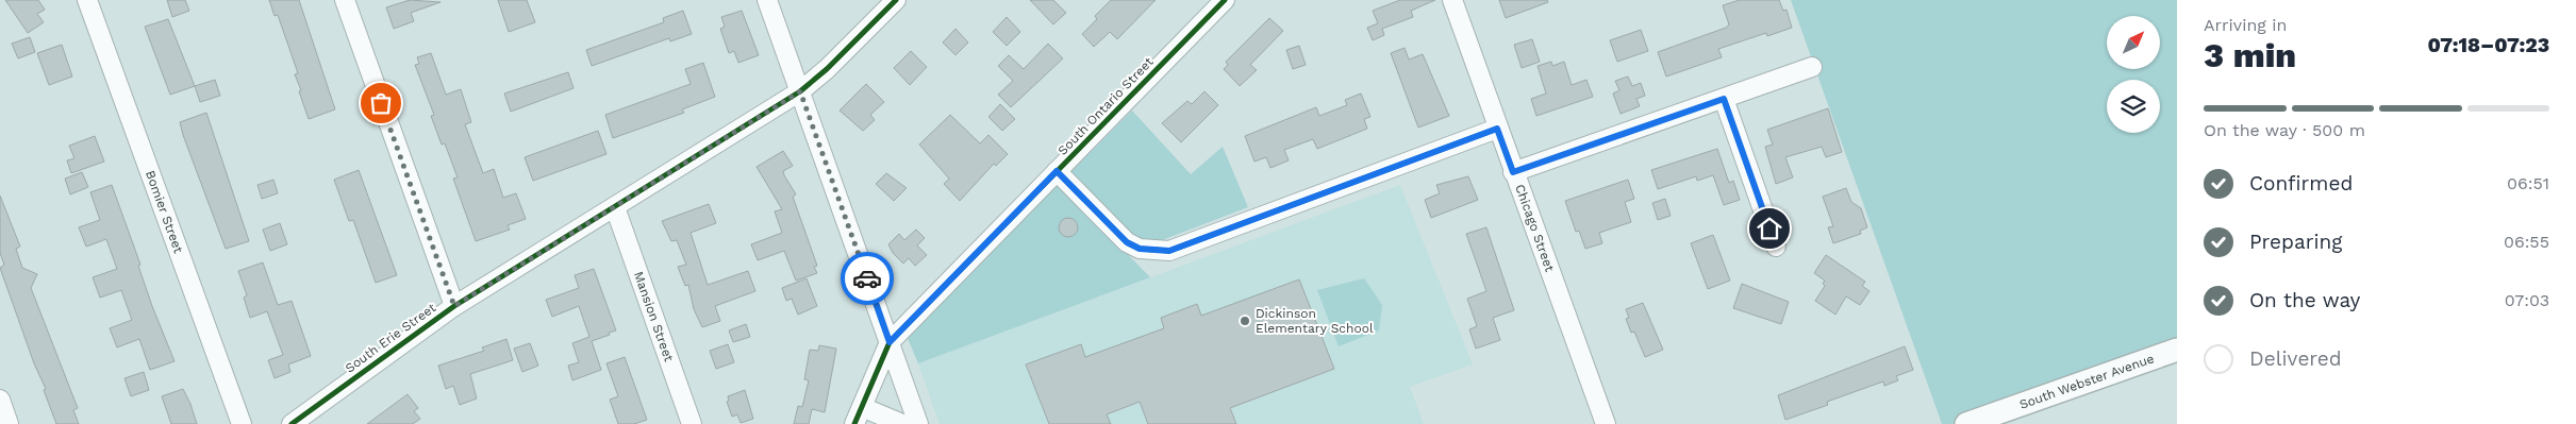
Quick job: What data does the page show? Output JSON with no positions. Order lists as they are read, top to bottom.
{
  "streets": {
    "street": [
      "South Ontario Street",
      "Bomier Street",
      "Chicago Street",
      "Mansion Street",
      "South Erie Street",
      "South Webster Avenue"
    ]
  },
  "crossings": [
    ["Mansion Street", "South Erie Street"]
  ],
  "places": ["Dickinson Elementary School"],
  "north": "top right",
  "page": {
    "heading": ["3 min", "Arriving in", "07:18–07:23"],
    "bar": "On the way · 500 m",
    "list": [
      ["Confirmed", "06:51"],
      ["Preparing", "06:55"],
      ["On the way", "07:03"],
      "Delivered"
    ]
  }
}
